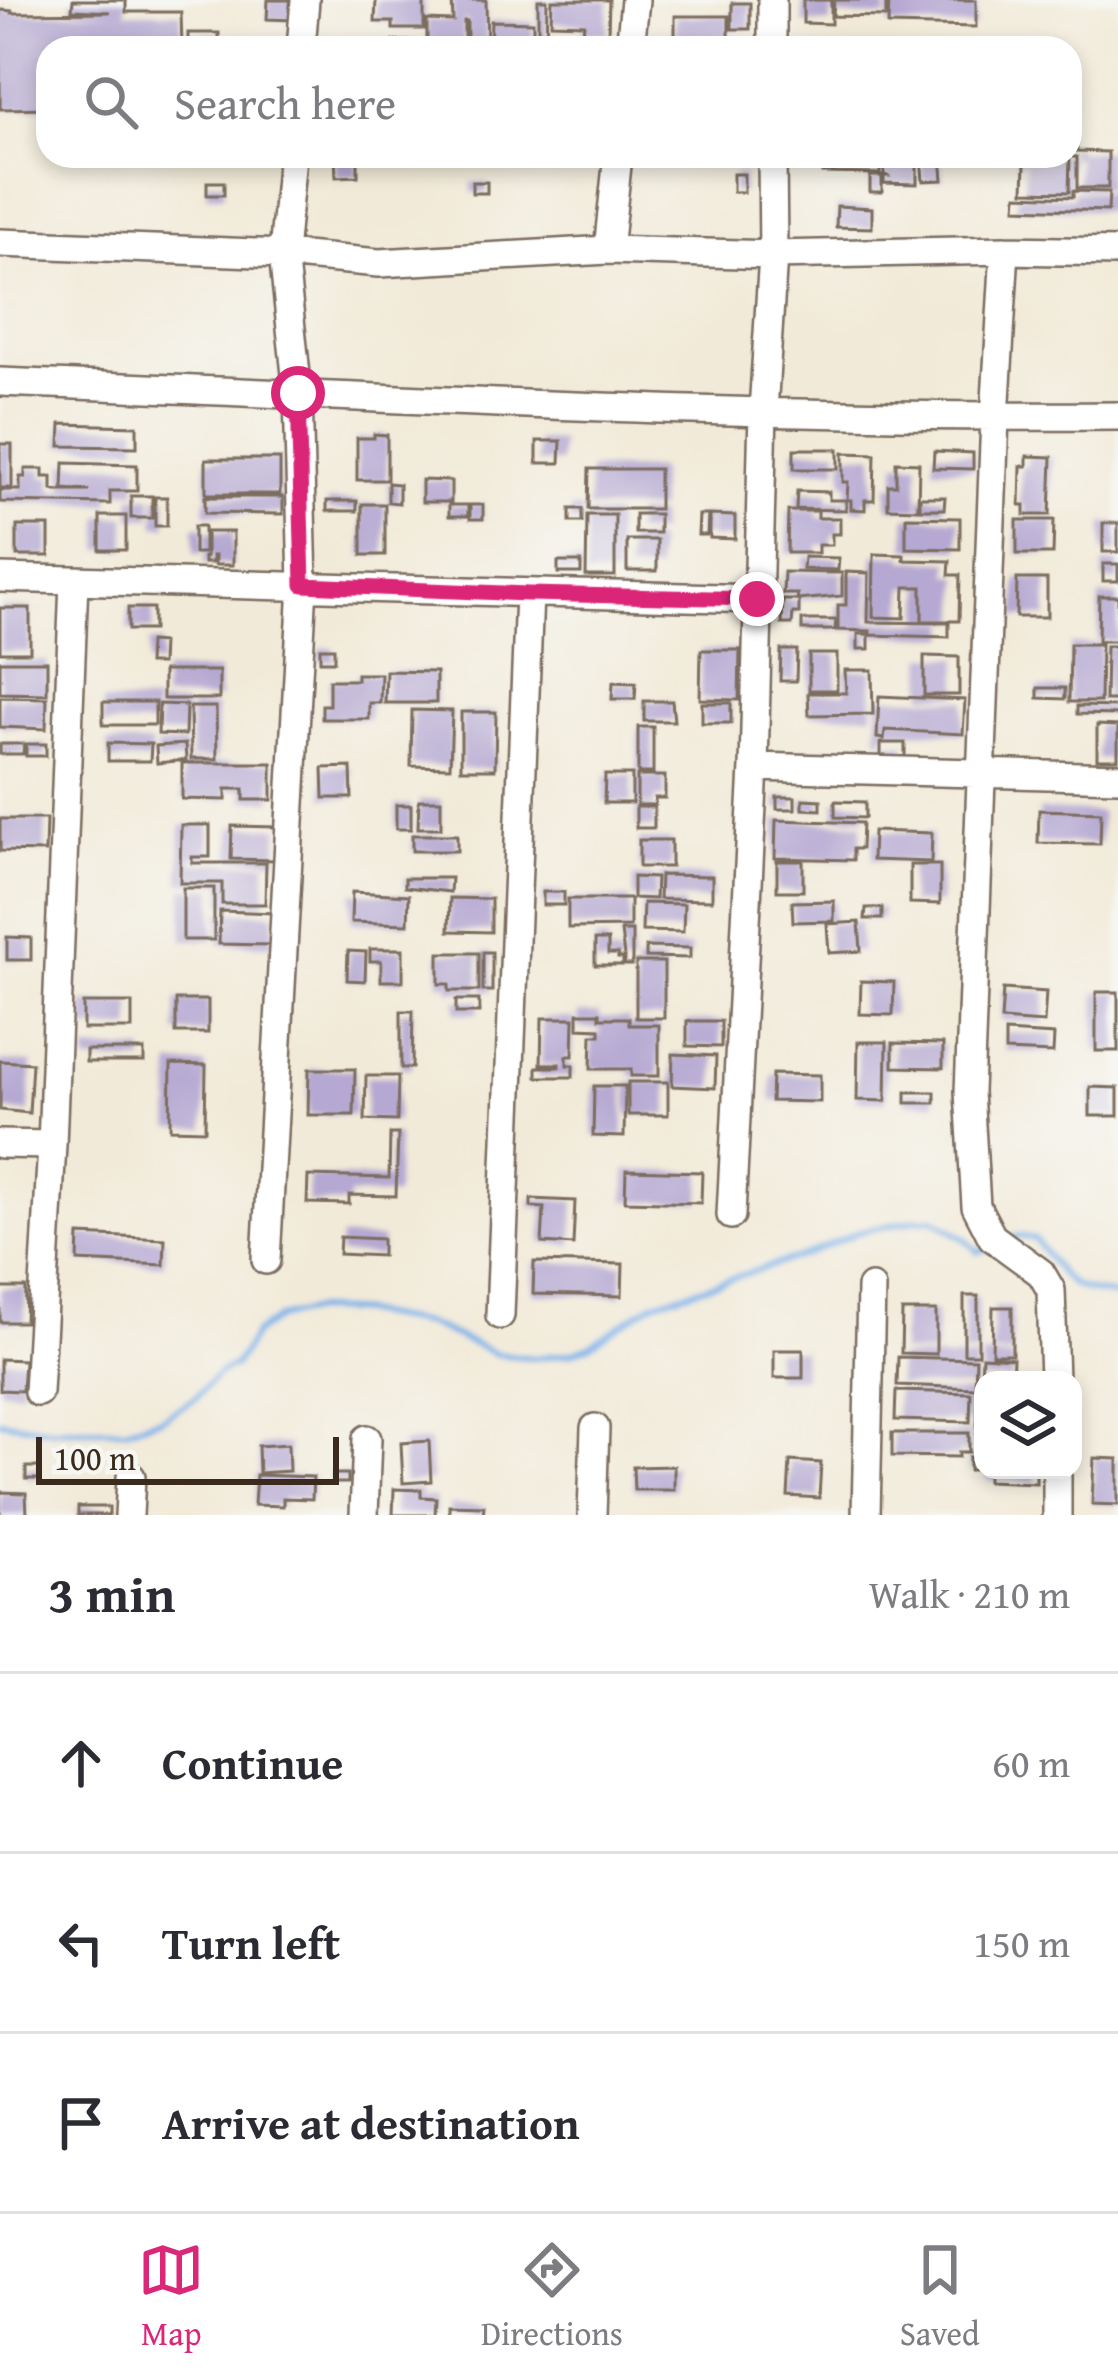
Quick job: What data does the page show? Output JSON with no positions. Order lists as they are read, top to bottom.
{
  "scale_bar": "100 m",
  "page": {
    "search": "Search here",
    "scale": "100 m",
    "heading": ["3 min", "Walk · 210 m"],
    "list": [
      ["Continue", "60 m"],
      ["Turn left", "150 m"],
      "Arrive at destination"
    ],
    "nav": ["Map", "Directions", "Saved"]
  }
}
